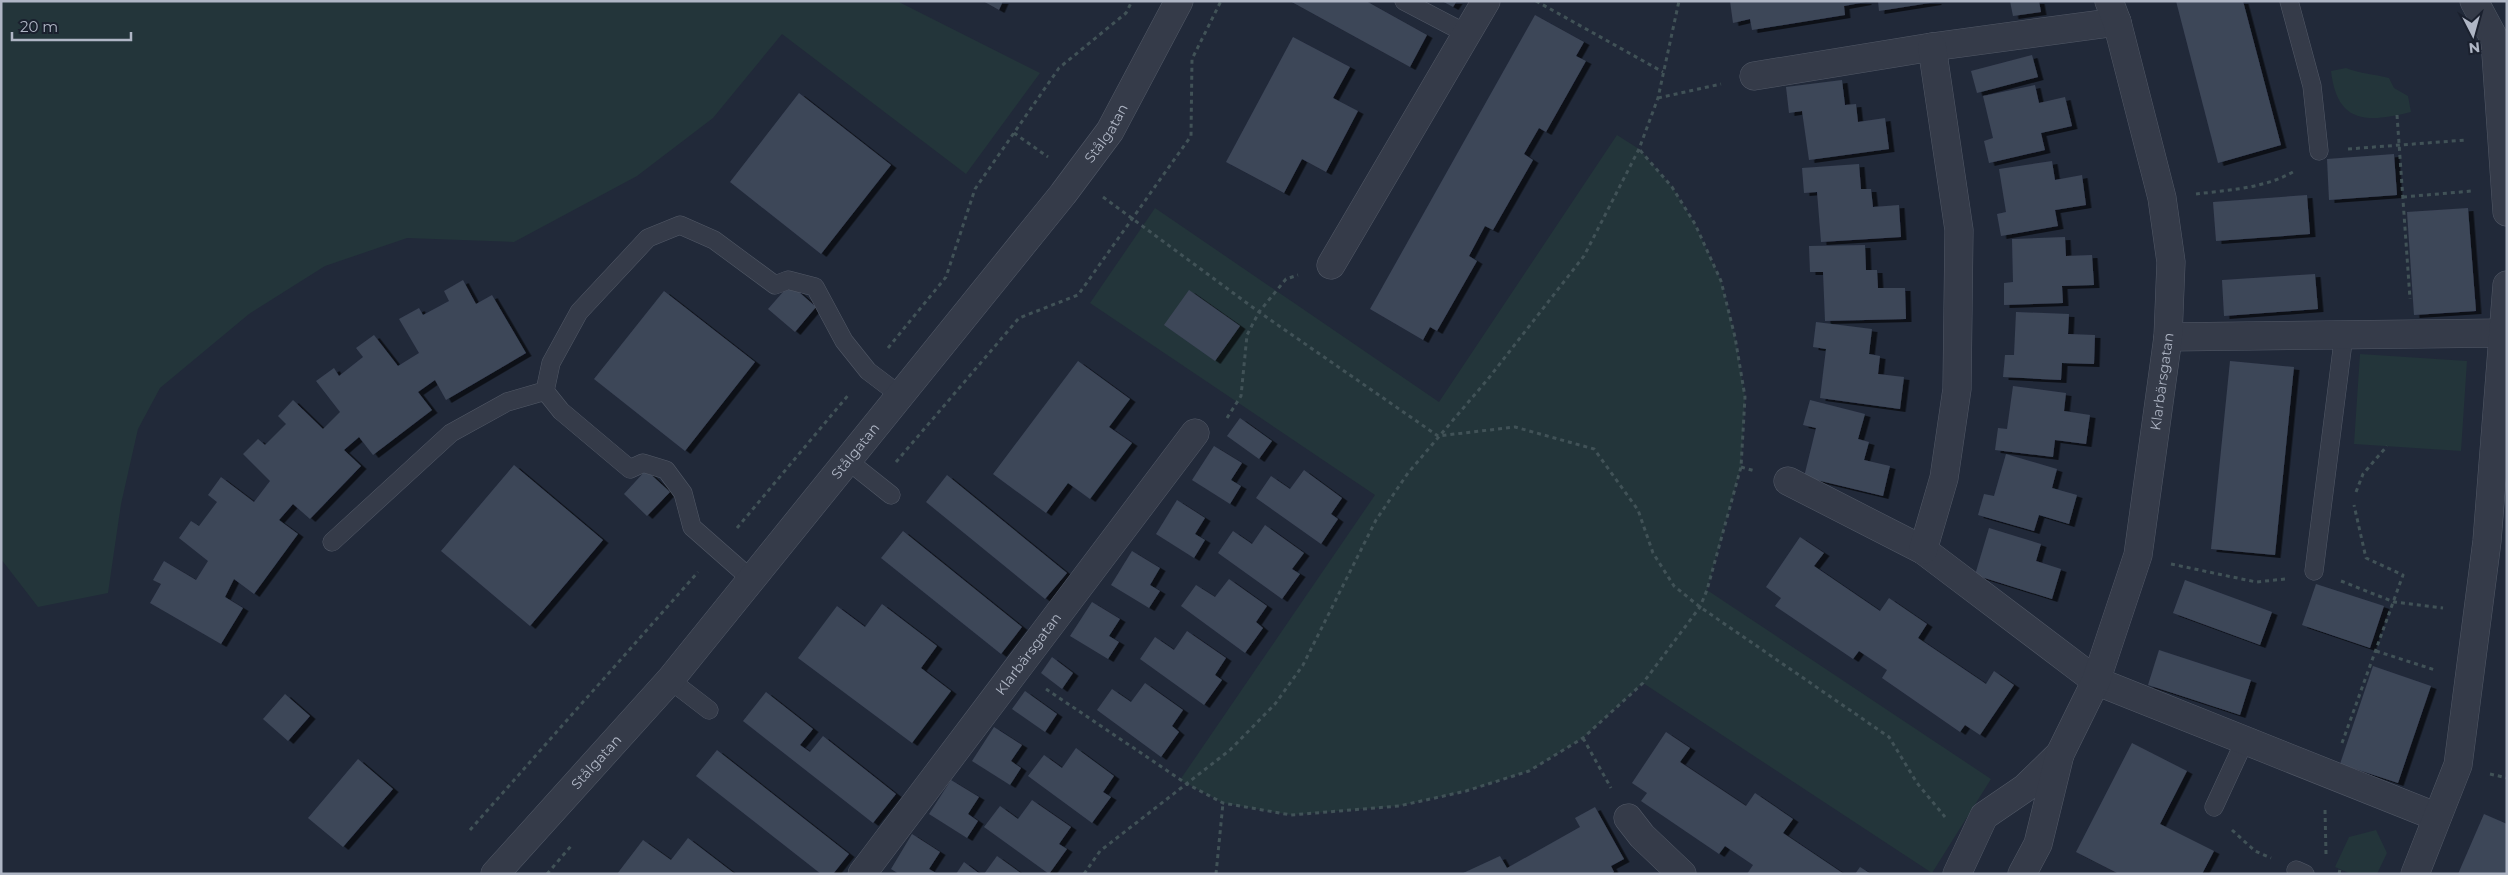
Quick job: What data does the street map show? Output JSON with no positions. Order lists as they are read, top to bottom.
{
  "streets": {
    "street": ["Stålgatan", "Klarbärsgatan"]
  },
  "scale_bar": "20 m",
  "north": "bottom"
}
